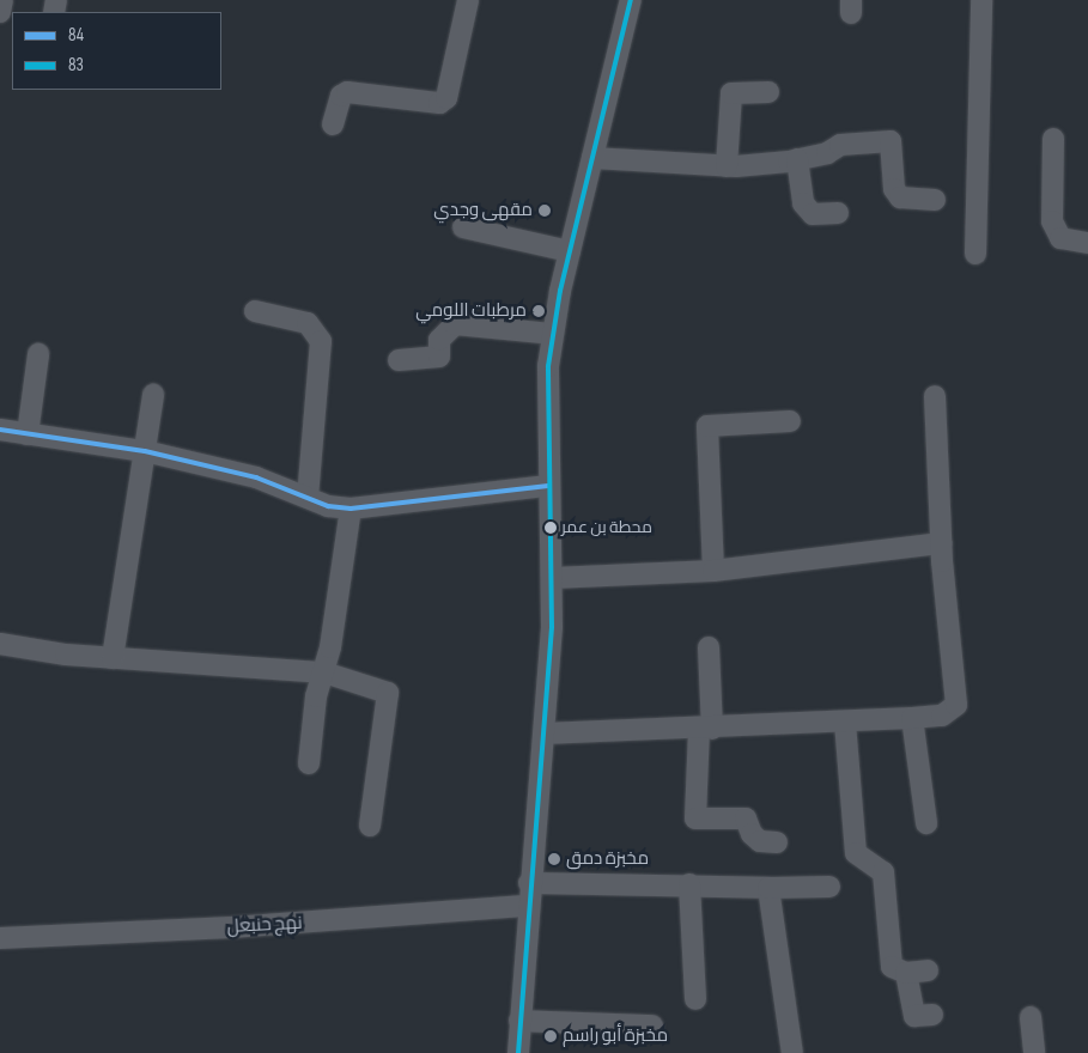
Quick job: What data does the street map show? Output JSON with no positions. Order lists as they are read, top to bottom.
{
  "streets": {
    "street": ["نهج حنبعل"]
  },
  "places": [
    "مقهى وجدي",
    "مرطبات اللومي",
    "محطة بن عمر",
    "مخبزة دمق",
    "مخبزة أبو راسم"
  ],
  "lines": ["transit line 83", "transit line 84"],
  "legend": ["84", "83"]
}
